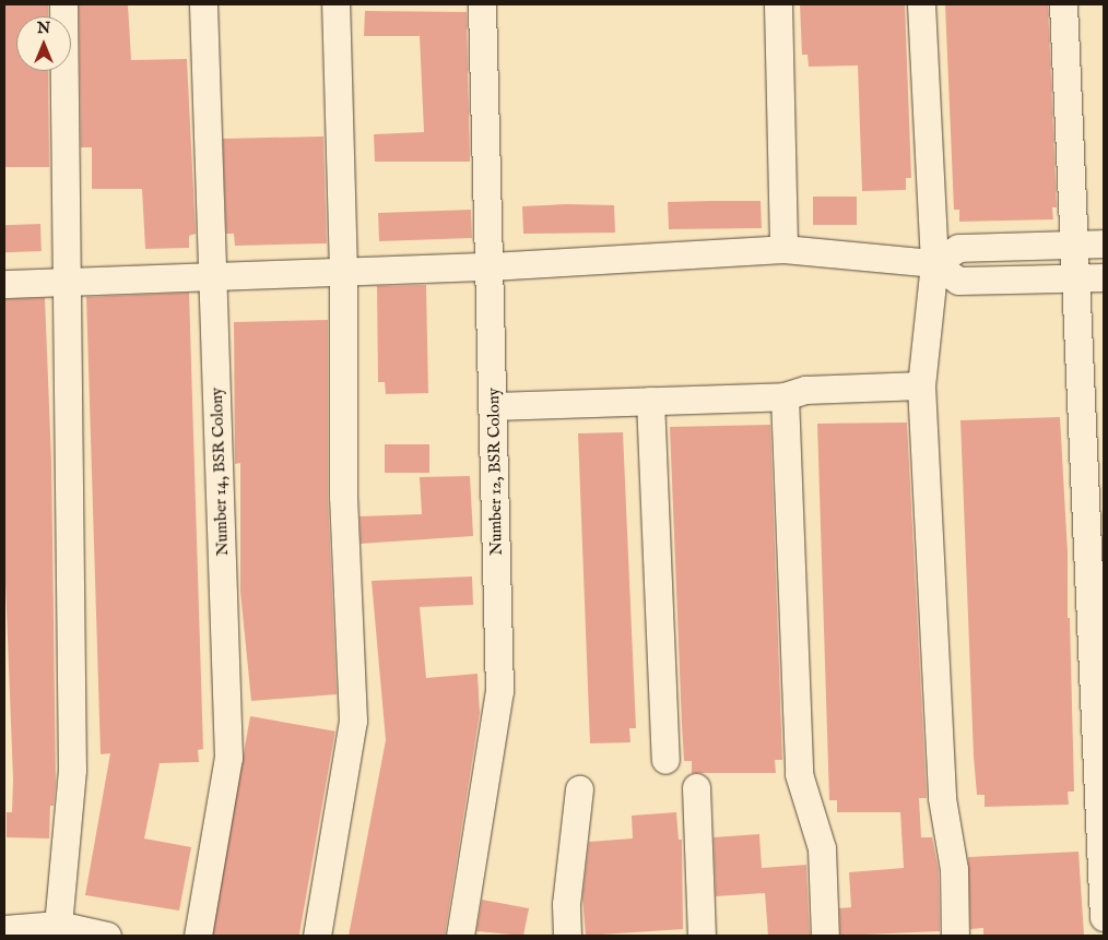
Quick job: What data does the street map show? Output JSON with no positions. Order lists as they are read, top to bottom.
{
  "streets": {
    "street": ["Number 14, BSR Colony", "Number 12, BSR Colony"]
  },
  "north": "top"
}
